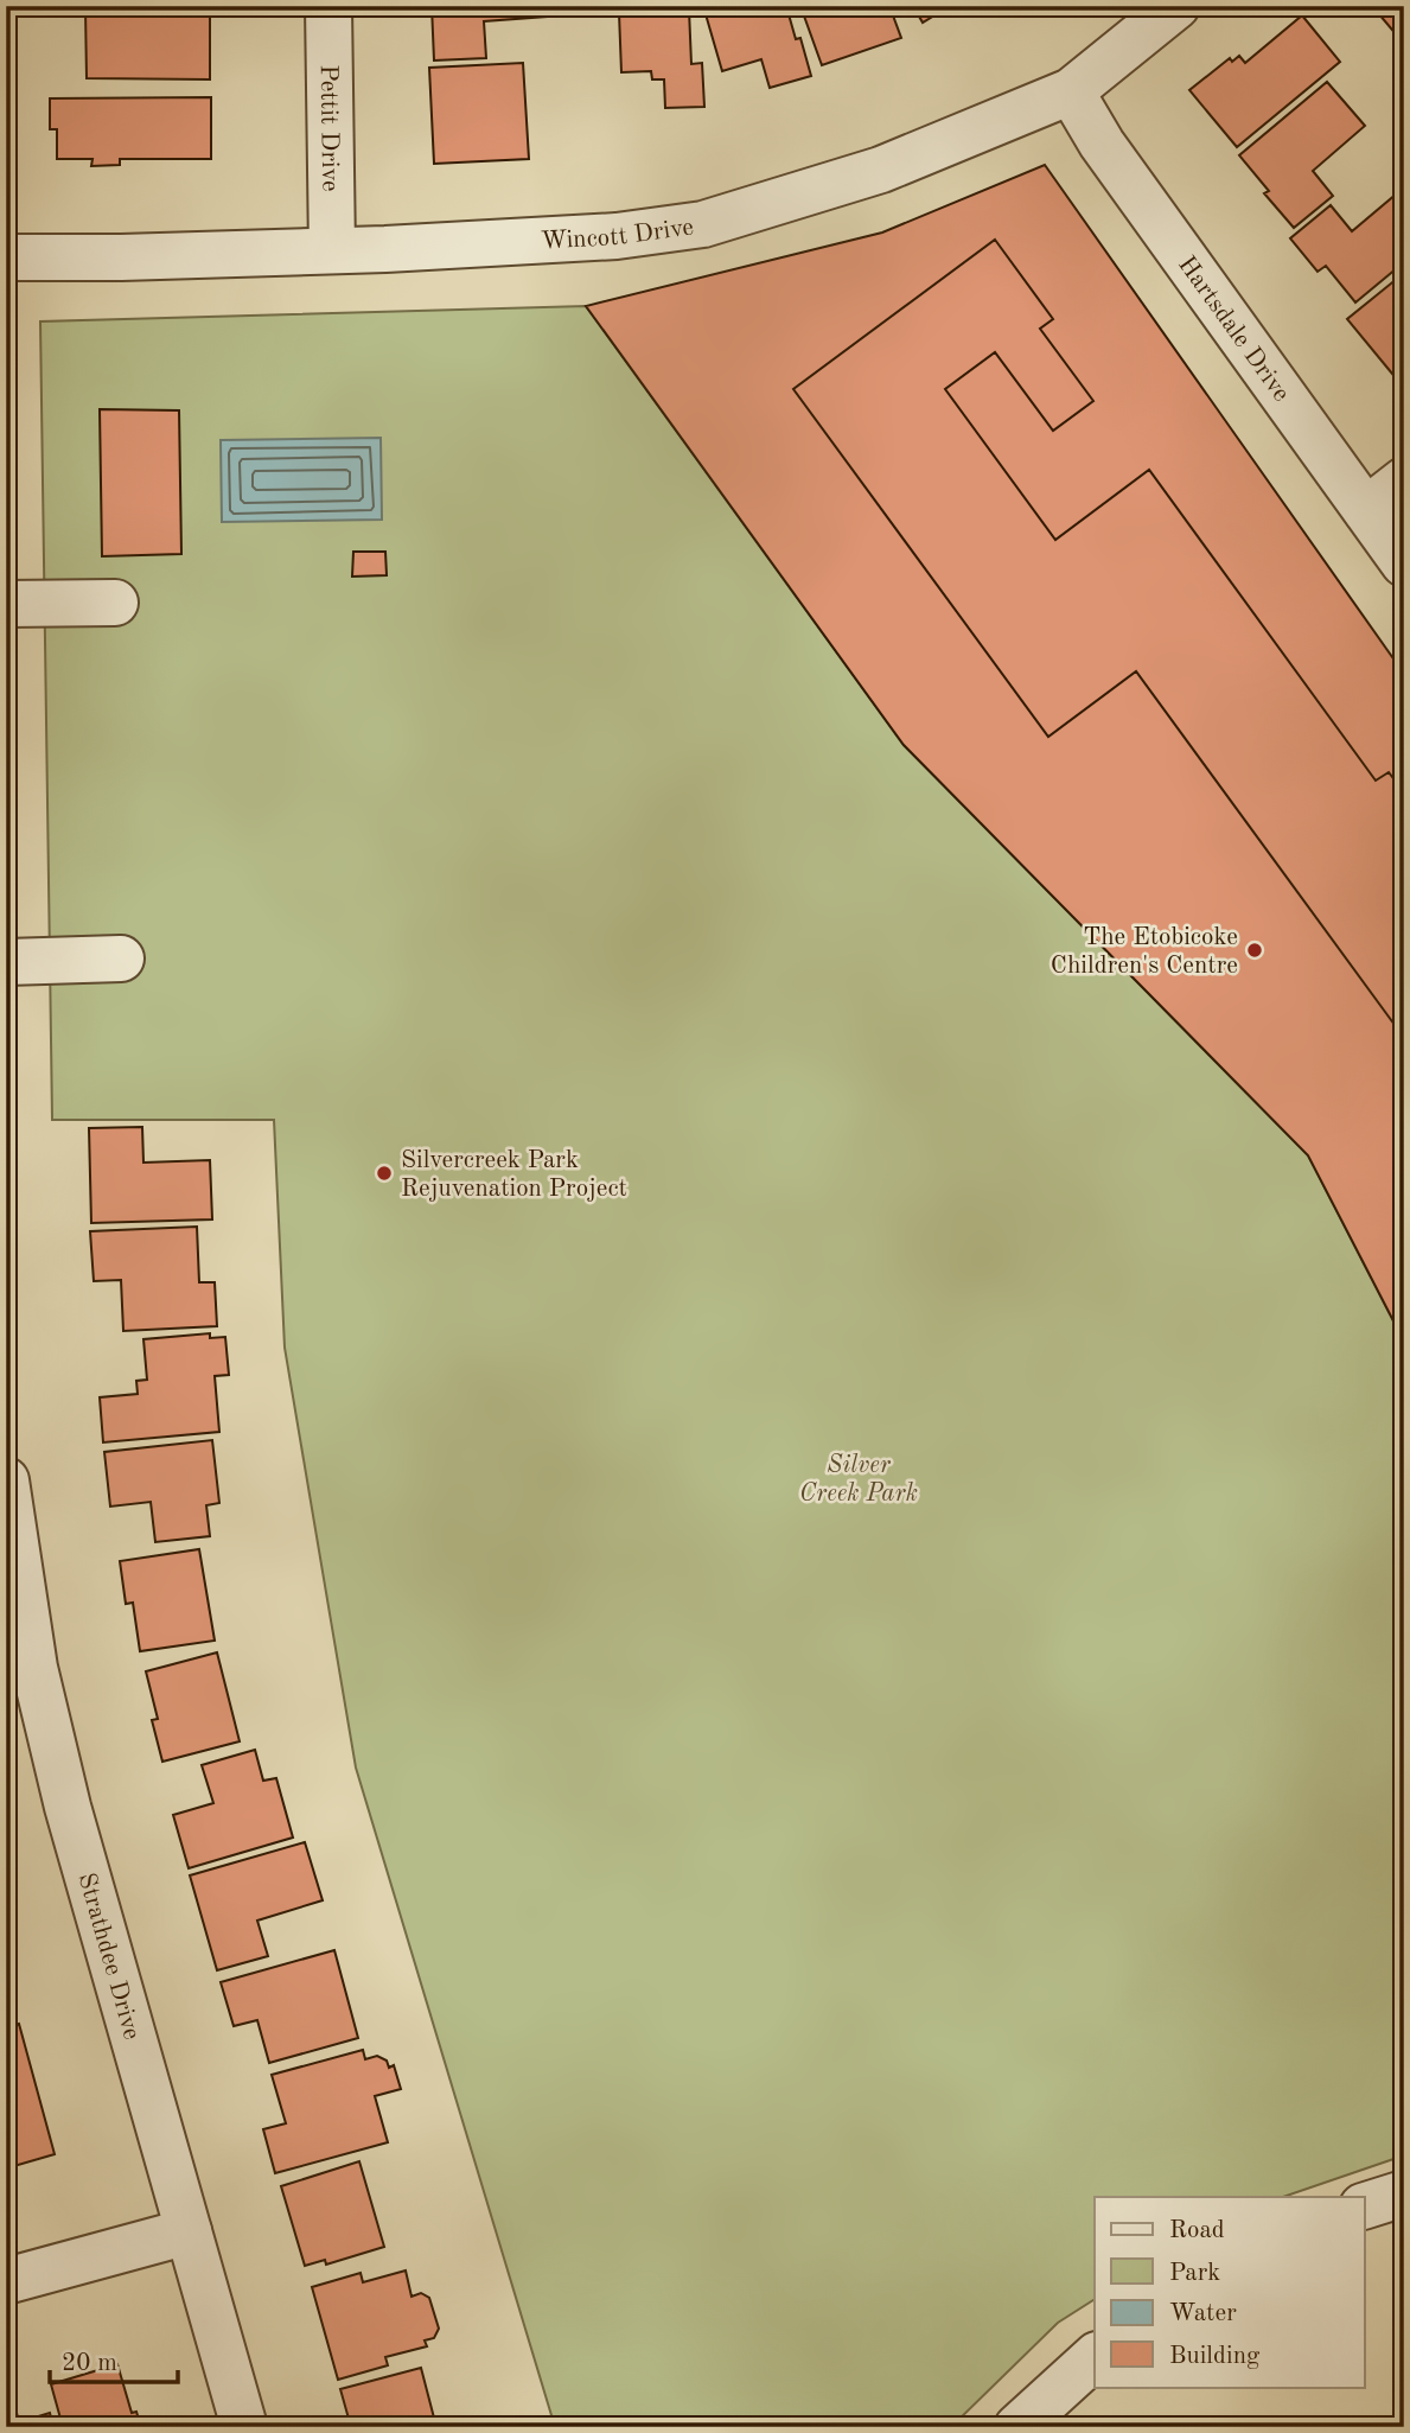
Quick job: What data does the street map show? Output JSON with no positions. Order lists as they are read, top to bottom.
{
  "streets": {
    "street": [
      "Pettit Drive",
      "Wincott Drive",
      "Hartsdale Drive",
      "Strathdee Drive"
    ]
  },
  "crossings": [
    ["Pettit Drive", "Wincott Drive"],
    ["Wincott Drive", "Hartsdale Drive"]
  ],
  "parks": ["Silver Creek Park"],
  "places": ["The Etobicoke Children's Centre", "Silvercreek Park Rejuvenation Project"],
  "legend": [
    "Road",
    "Park",
    "Water",
    "Building"
  ],
  "scale_bar": "20 m"
}
